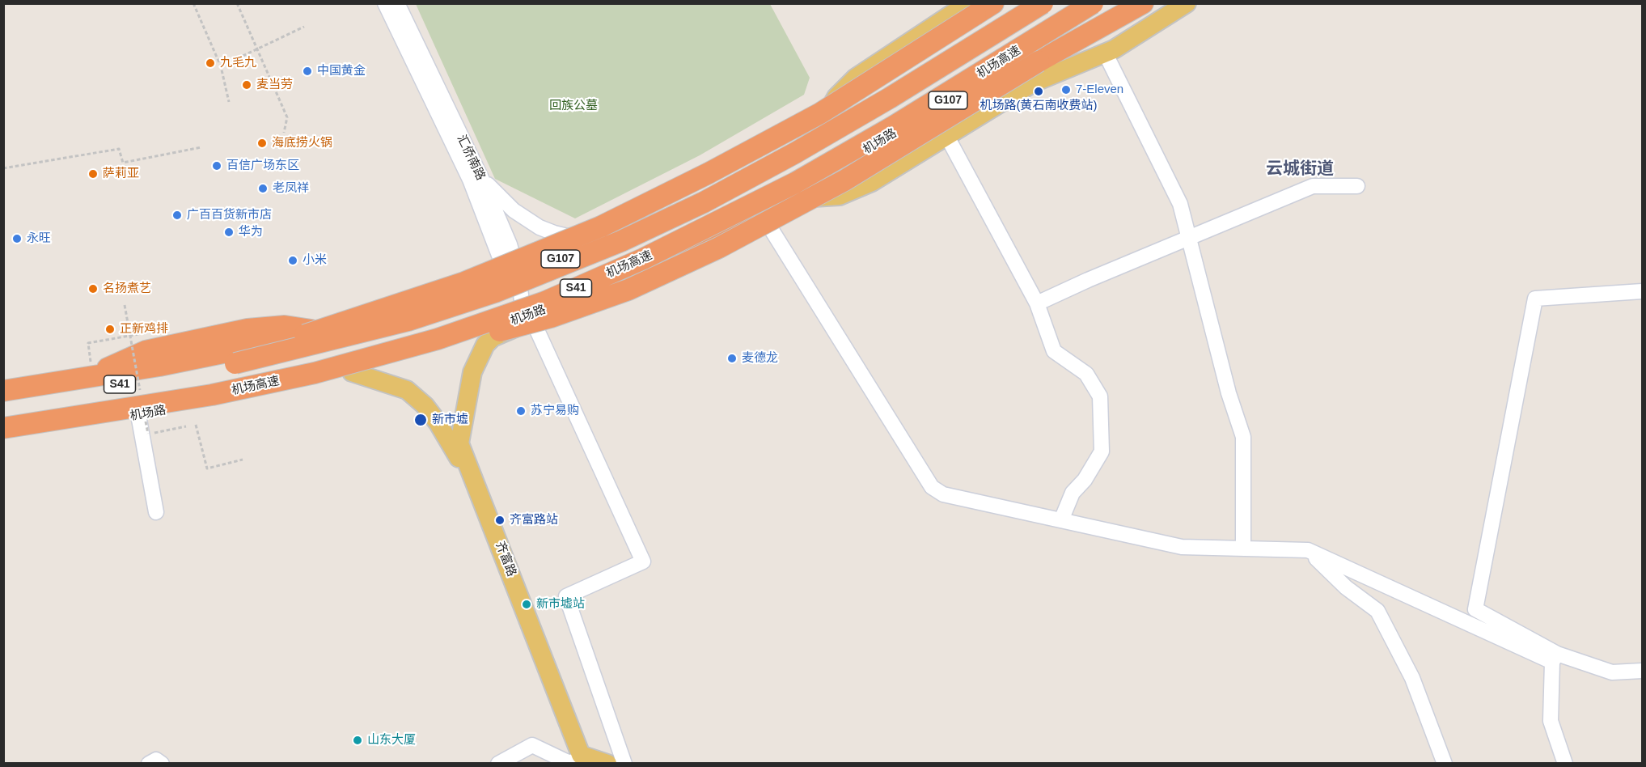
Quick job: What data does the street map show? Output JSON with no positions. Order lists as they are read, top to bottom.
{
  "streets": {
    "highway": [
      "机场高速",
      "G107",
      "机场路",
      "S41"
    ],
    "main road": ["齐富路"],
    "street": ["汇侨南路"]
  },
  "crossings": [
    ["G107", "汇侨南路"],
    ["机场路", "汇侨南路"],
    ["机场路", "齐富路"],
    ["汇侨南路", "齐富路"]
  ],
  "districts": ["云城街道"],
  "parks": ["回族公墓"],
  "places": [
    "九毛九",
    "中国黄金",
    "麦当劳",
    "7-Eleven",
    "机场路(黄石南收费站)",
    "海底捞火锅",
    "百信广场东区",
    "萨莉亚",
    "老凤祥",
    "广百百货新市店",
    "华为",
    "永旺",
    "小米",
    "名扬煮艺",
    "正新鸡排",
    "麦德龙",
    "苏宁易购",
    "新市墟",
    "齐富路站",
    "新市墟站",
    "山东大厦"
  ]
}
